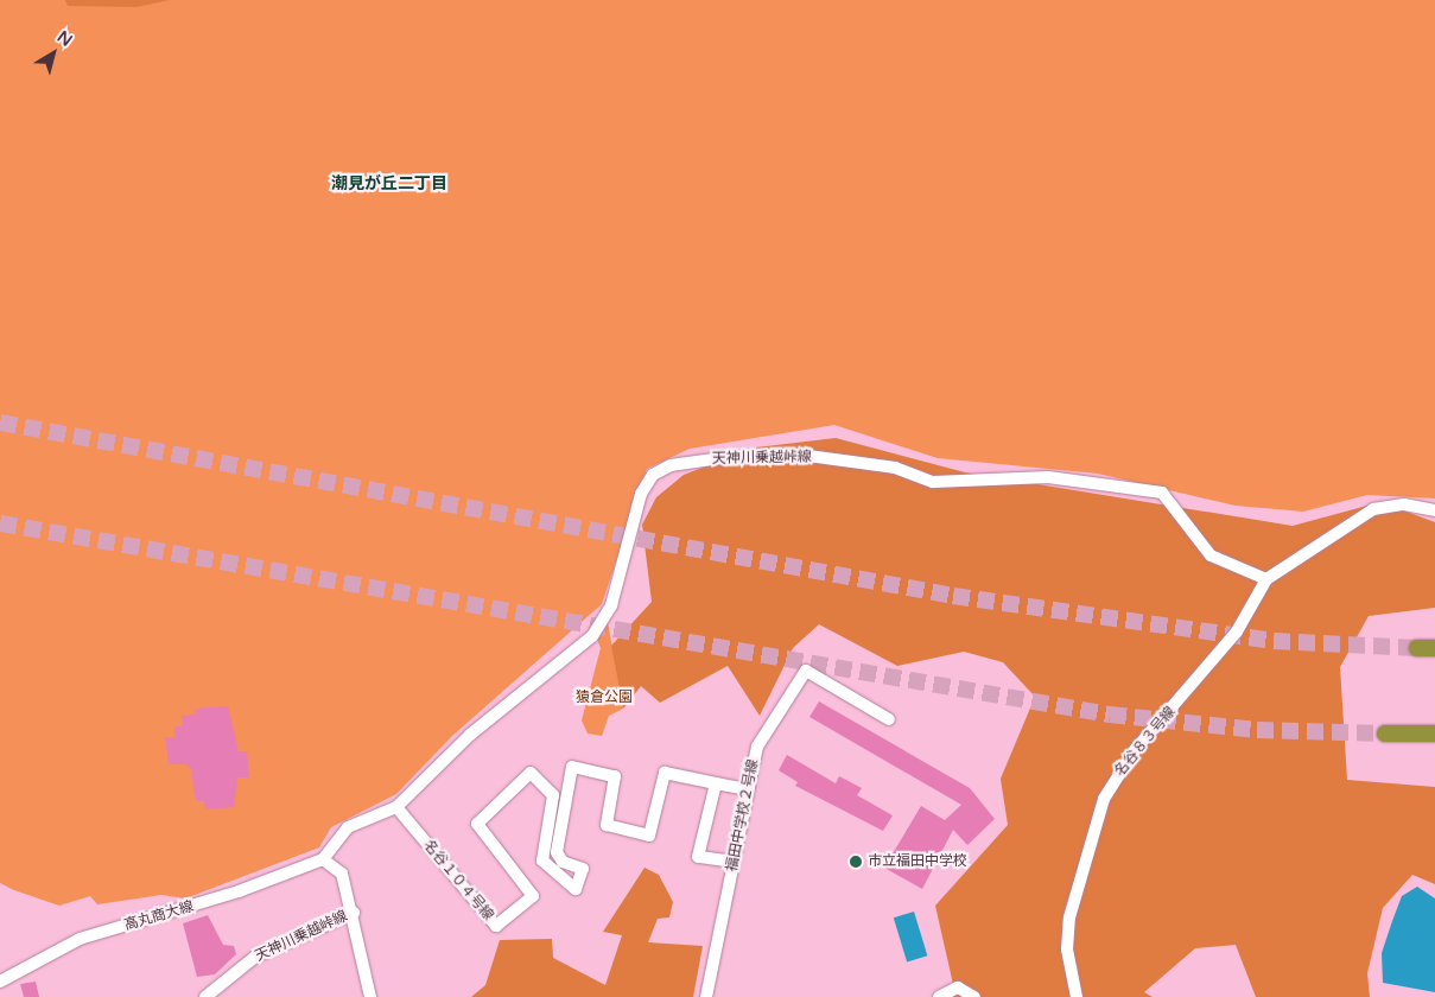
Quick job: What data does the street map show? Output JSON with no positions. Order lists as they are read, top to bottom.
{
  "streets": {
    "street": [
      "天神川乗越峠線",
      "名谷８３号線",
      "福田中学校２号線",
      "名谷１０４号線",
      "高丸商大線"
    ]
  },
  "crossings": [
    ["天神川乗越峠線", "名谷８３号線"],
    ["天神川乗越峠線", "名谷１０４号線"],
    ["天神川乗越峠線", "高丸商大線"]
  ],
  "districts": ["潮見が丘二丁目"],
  "parks": ["猿倉公園"],
  "places": ["市立福田中学校"],
  "north": "top right"
}
